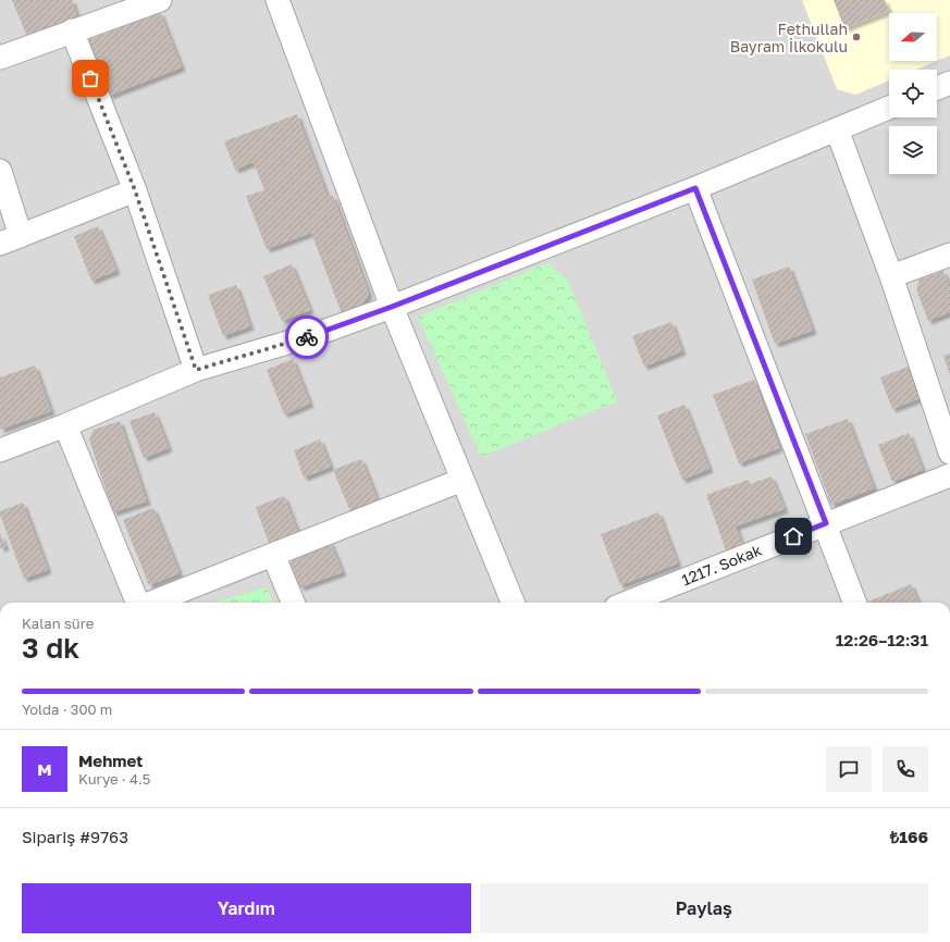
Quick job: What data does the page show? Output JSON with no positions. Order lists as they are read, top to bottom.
{
  "streets": {
    "street": ["1217. Sokak"]
  },
  "places": ["Fethullah Bayram İlkokulu"],
  "north": "left",
  "page": {
    "heading": ["3 dk", "Kalan süre", "12:26–12:31"],
    "panel": [
      "Mehmet",
      "Kurye · 4.5",
      "Sipariş #9763",
      "₺166"
    ],
    "bar": "Yolda · 300 m",
    "round": "M",
    "buttons": ["Yardım", "Paylaş"]
  }
}
